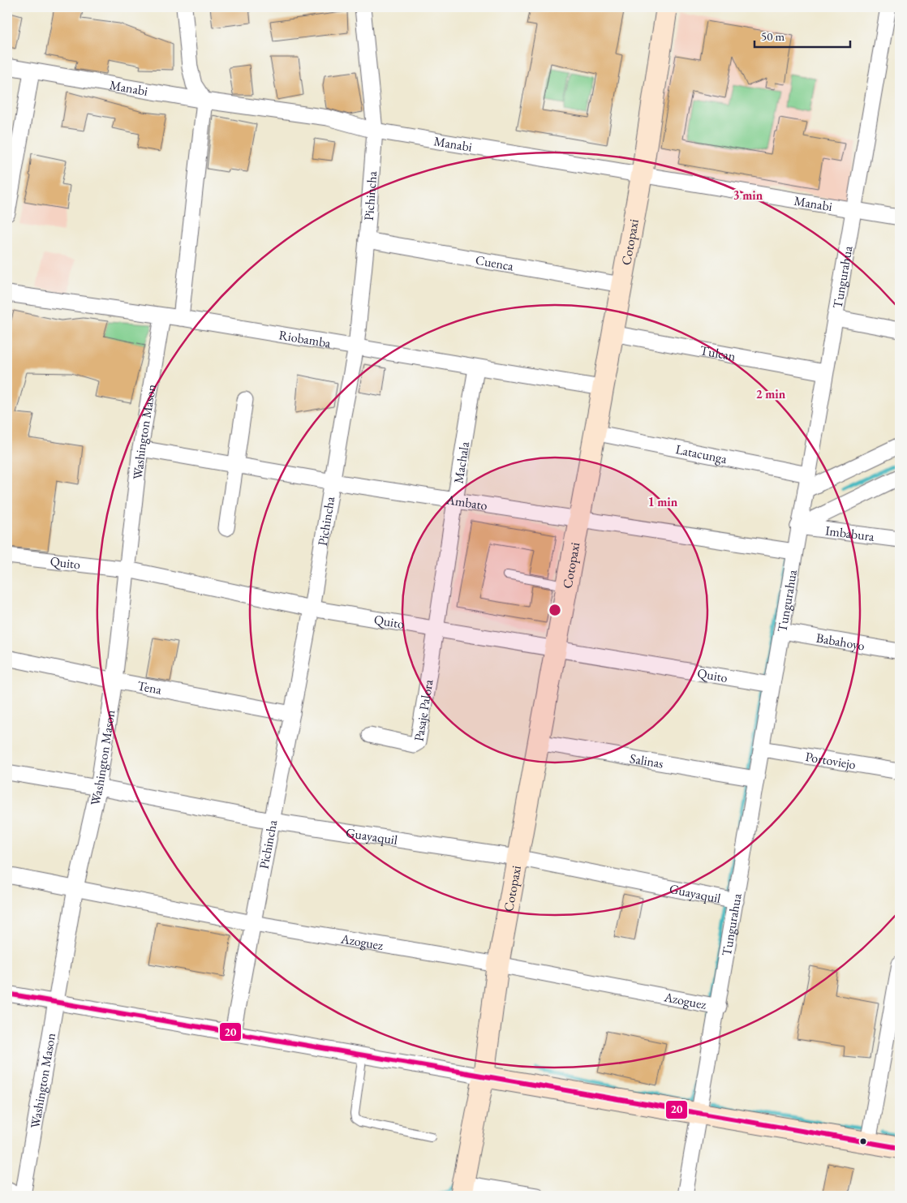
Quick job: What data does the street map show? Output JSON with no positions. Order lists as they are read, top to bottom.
{
  "streets": {
    "street": [
      "Manabi",
      "Pichincha",
      "Cotopaxi",
      "Cuenca",
      "Tungurahua",
      "Riobamba",
      "Tulcan",
      "Washington Mason",
      "Latacunga",
      "Machala",
      "Ambato",
      "Imbabura",
      "Quito",
      "Babahoyo",
      "Tena",
      "Pasaje Palora",
      "Salinas",
      "Portoviejo",
      "Guayaquil",
      "Azoguez"
    ]
  },
  "crossings": [
    ["Manabi", "Pichincha"],
    ["Manabi", "Cotopaxi"],
    ["Manabi", "Tungurahua"],
    ["Pichincha", "Cuenca"],
    ["Pichincha", "Riobamba"],
    ["Pichincha", "Ambato"],
    ["Pichincha", "Quito"],
    ["Pichincha", "Tena"],
    ["Pichincha", "Guayaquil"],
    ["Pichincha", "Azoguez"],
    ["Cotopaxi", "Cuenca"],
    ["Cotopaxi", "Riobamba"],
    ["Cotopaxi", "Tulcan"],
    ["Cotopaxi", "Latacunga"],
    ["Cotopaxi", "Ambato"],
    ["Cotopaxi", "Quito"],
    ["Cotopaxi", "Salinas"],
    ["Cotopaxi", "Guayaquil"],
    ["Cotopaxi", "Azoguez"],
    ["Tungurahua", "Tulcan"],
    ["Tungurahua", "Latacunga"],
    ["Tungurahua", "Ambato"],
    ["Tungurahua", "Imbabura"],
    ["Tungurahua", "Quito"],
    ["Tungurahua", "Babahoyo"],
    ["Tungurahua", "Salinas"],
    ["Tungurahua", "Portoviejo"],
    ["Tungurahua", "Guayaquil"],
    ["Tungurahua", "Azoguez"],
    ["Riobamba", "Washington Mason"],
    ["Riobamba", "Machala"],
    ["Washington Mason", "Ambato"],
    ["Washington Mason", "Quito"],
    ["Washington Mason", "Tena"],
    ["Washington Mason", "Guayaquil"],
    ["Washington Mason", "Azoguez"],
    ["Machala", "Ambato"],
    ["Machala", "Quito"],
    ["Machala", "Pasaje Palora"],
    ["Quito", "Pasaje Palora"]
  ],
  "lines": ["transit line 20"],
  "scale_bar": "50 m",
  "rings": ["3 min", "2 min", "1 min"]
}
